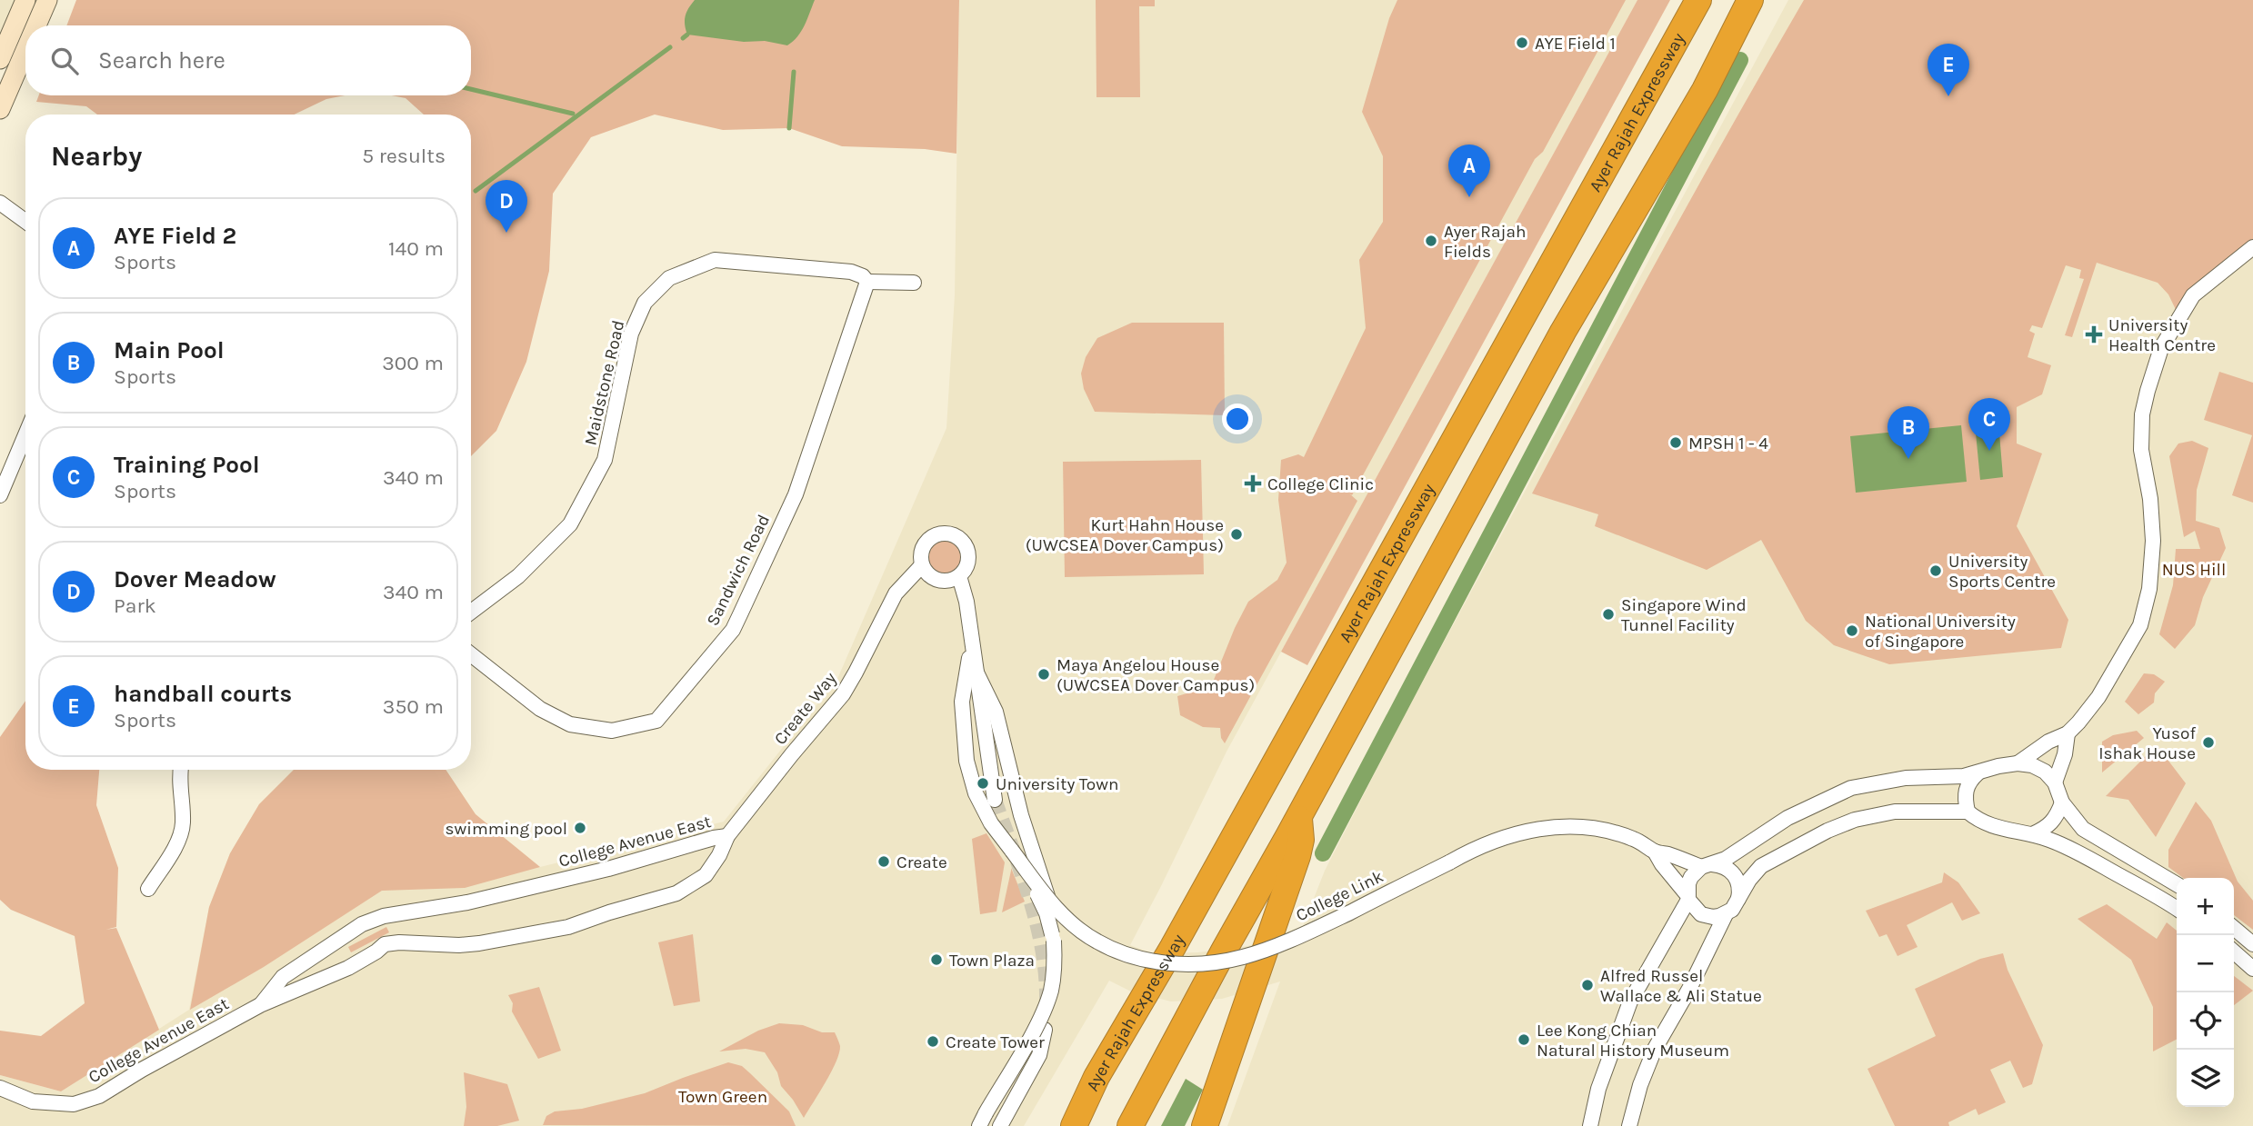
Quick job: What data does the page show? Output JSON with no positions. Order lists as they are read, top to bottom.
{
  "streets": {
    "highway": ["Ayer Rajah Expressway"],
    "street": [
      "Maidstone Road",
      "Sandwich Road",
      "Create Way",
      "College Avenue East",
      "College Link"
    ]
  },
  "crossings": [
    ["Maidstone Road", "Sandwich Road"],
    ["Create Way", "College Avenue East"],
    ["Create Way", "College Link"]
  ],
  "parks": ["NUS Hill", "Town Green"],
  "places": {
    "other": [
      "AYE Field 1",
      "Ayer Rajah Fields",
      "MPSH 1 - 4",
      "Kurt Hahn House (UWCSEA Dover Campus)",
      "University Sports Centre",
      "Singapore Wind Tunnel Facility",
      "National University of Singapore",
      "Maya Angelou House (UWCSEA Dover Campus)",
      "Yusof Ishak House",
      "University Town",
      "swimming pool",
      "Create",
      "Town Plaza",
      "Alfred Russel Wallace & Ali Statue",
      "Lee Kong Chian Natural History Museum",
      "Create Tower"
    ],
    "health": ["University Health Centre", "College Clinic"]
  },
  "page": {
    "search": "Search here",
    "pins": [
      "E",
      "A",
      "D",
      "C",
      "B"
    ],
    "heading": ["Nearby", "5 results"],
    "list": [
      {
        "mark": "A",
        "name": "AYE Field 2",
        "note": "Sports",
        "value": "140 m"
      },
      {
        "mark": "B",
        "name": "Main Pool",
        "note": "Sports",
        "value": "300 m"
      },
      {
        "mark": "C",
        "name": "Training Pool",
        "note": "Sports",
        "value": "340 m"
      },
      {
        "mark": "D",
        "name": "Dover Meadow",
        "note": "Park",
        "value": "340 m"
      },
      {
        "mark": "E",
        "name": "handball courts",
        "note": "Sports",
        "value": "350 m"
      }
    ],
    "map_buttons": ["+", "−"]
  }
}
